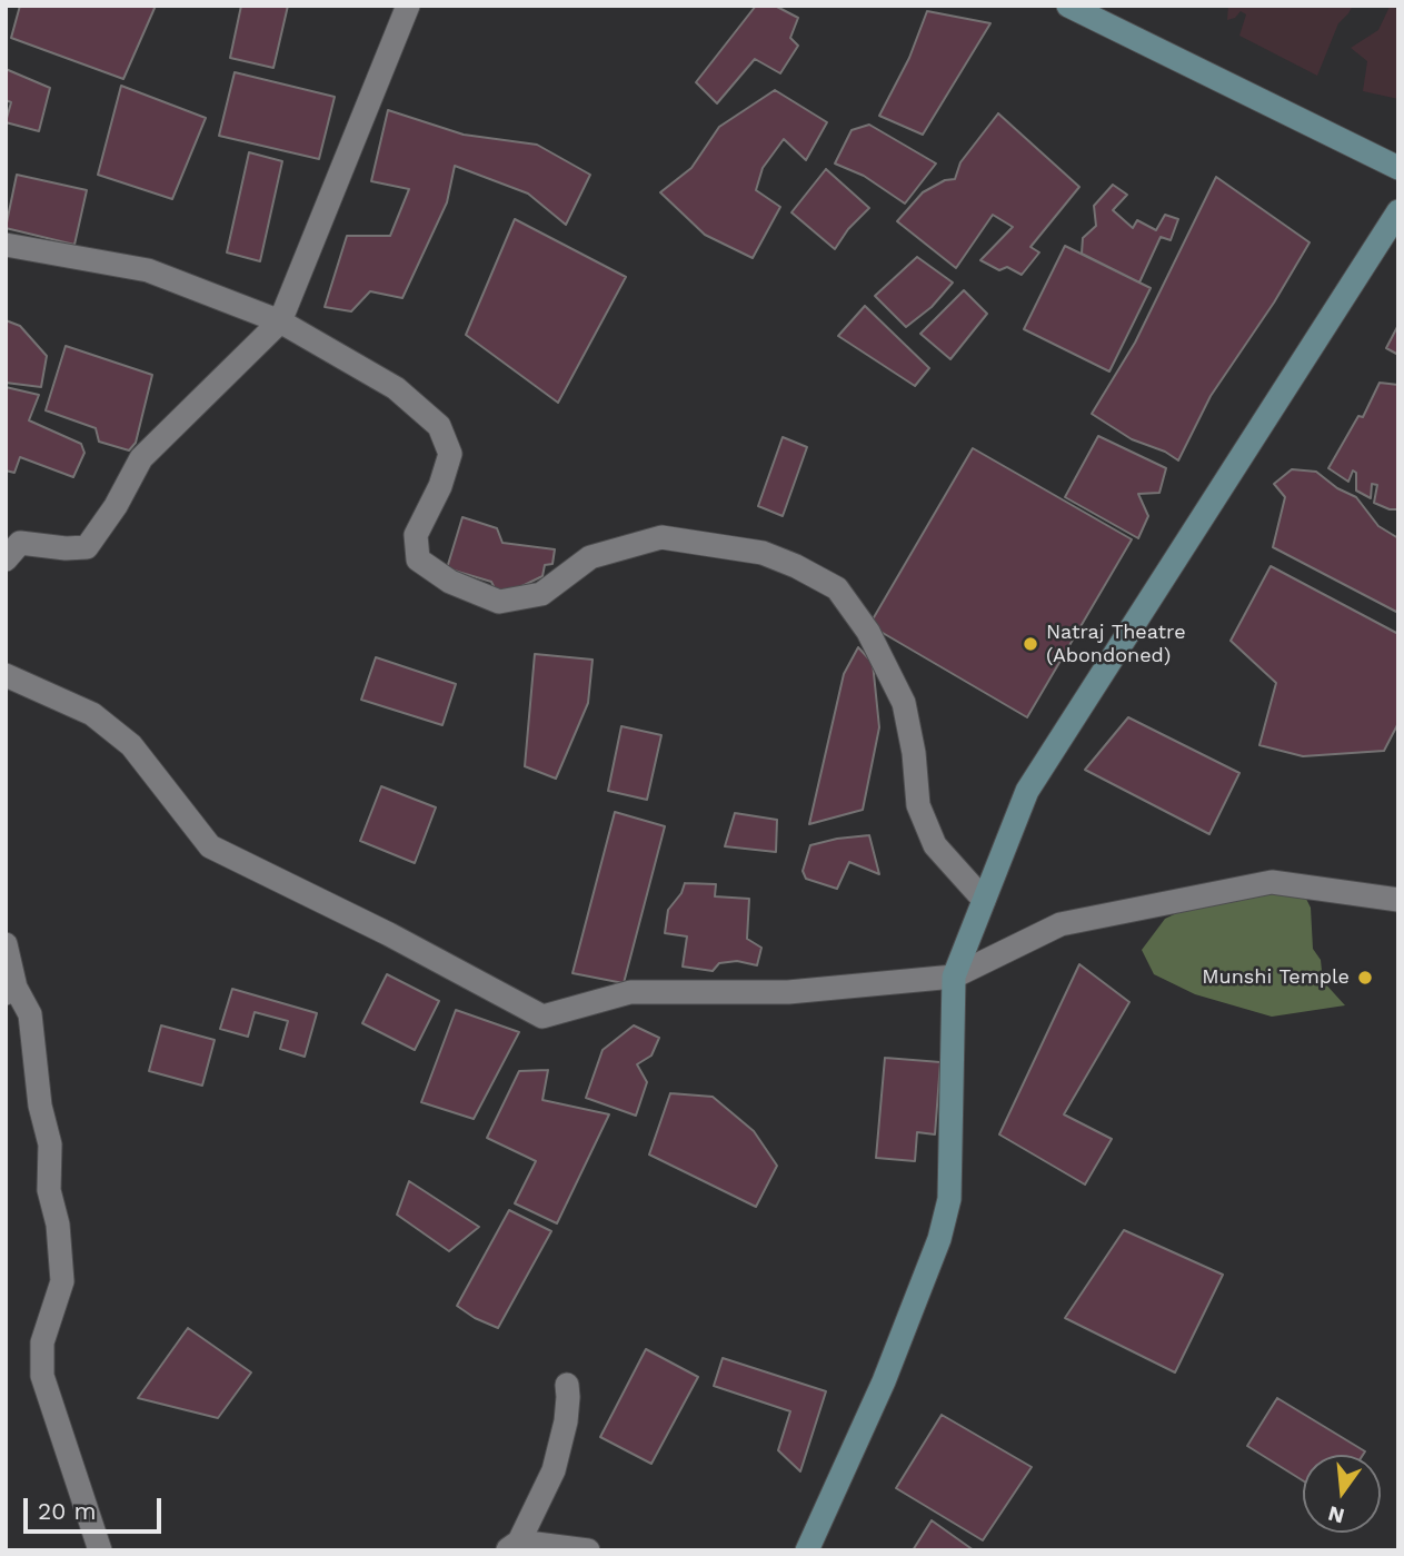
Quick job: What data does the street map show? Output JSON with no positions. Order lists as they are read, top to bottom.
{
  "places": ["Natraj Theatre (Abondoned)", "Munshi Temple"],
  "scale_bar": "20 m",
  "north": "bottom"
}
